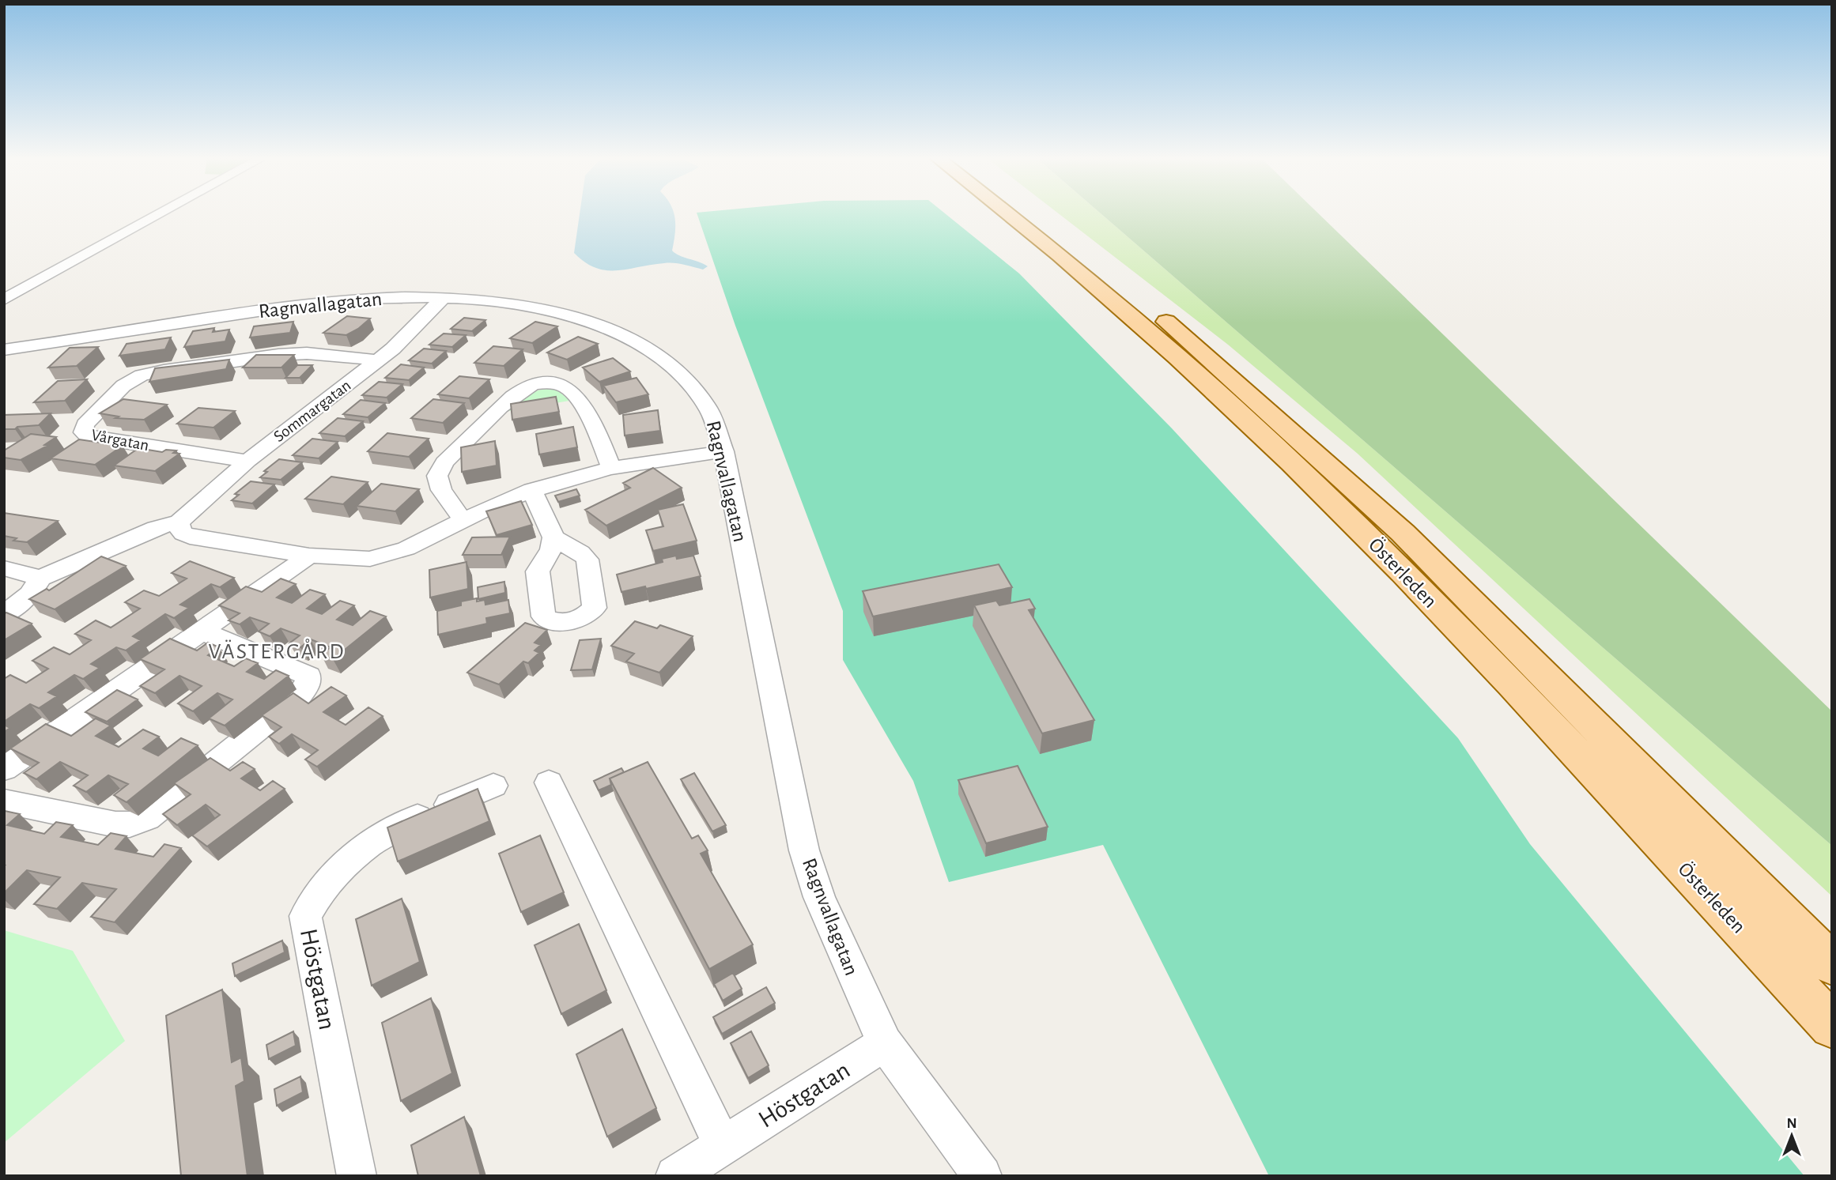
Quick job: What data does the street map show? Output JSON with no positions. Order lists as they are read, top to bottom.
{
  "streets": {
    "main road": ["Österleden"],
    "street": [
      "Ragnvallagatan",
      "Sommargatan",
      "Vårgatan",
      "Höstgatan"
    ]
  },
  "crossings": [
    ["Ragnvallagatan", "Sommargatan"],
    ["Ragnvallagatan", "Höstgatan"],
    ["Sommargatan", "Vårgatan"]
  ],
  "districts": ["VÄSTERGÅRD"],
  "north": "top"
}
